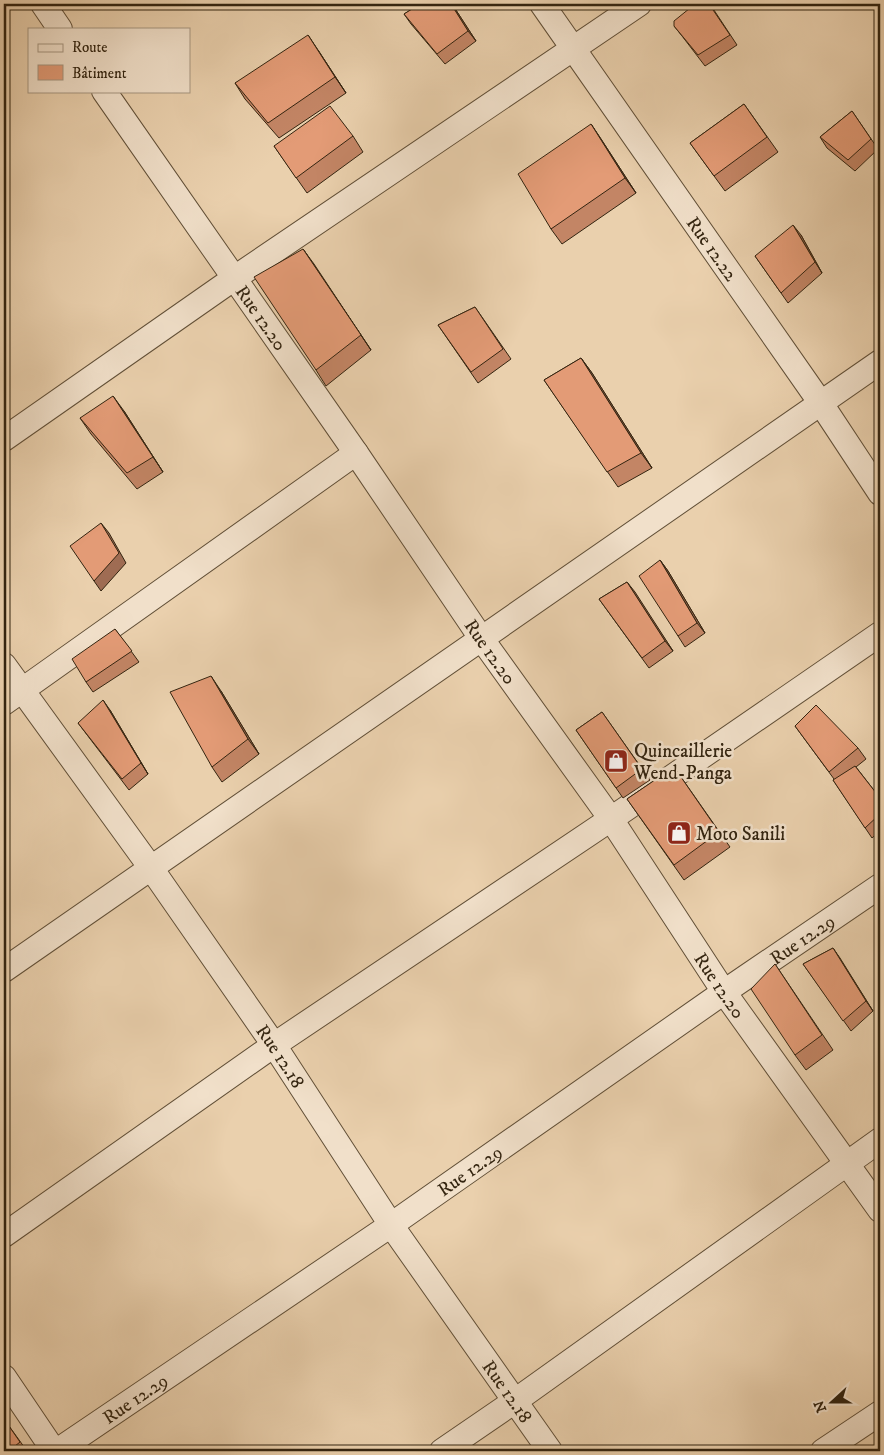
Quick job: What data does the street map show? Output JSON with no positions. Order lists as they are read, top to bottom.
{
  "streets": {
    "street": [
      "Rue 12.22",
      "Rue 12.20",
      "Rue 12.29",
      "Rue 12.18"
    ]
  },
  "crossings": [
    ["Rue 12.20", "Rue 12.29"],
    ["Rue 12.29", "Rue 12.18"]
  ],
  "places": {
    "shop": ["Quincaillerie Wend-Panga", "Moto Sanili"]
  },
  "legend": ["Route", "Bâtiment"],
  "north": "left"
}
